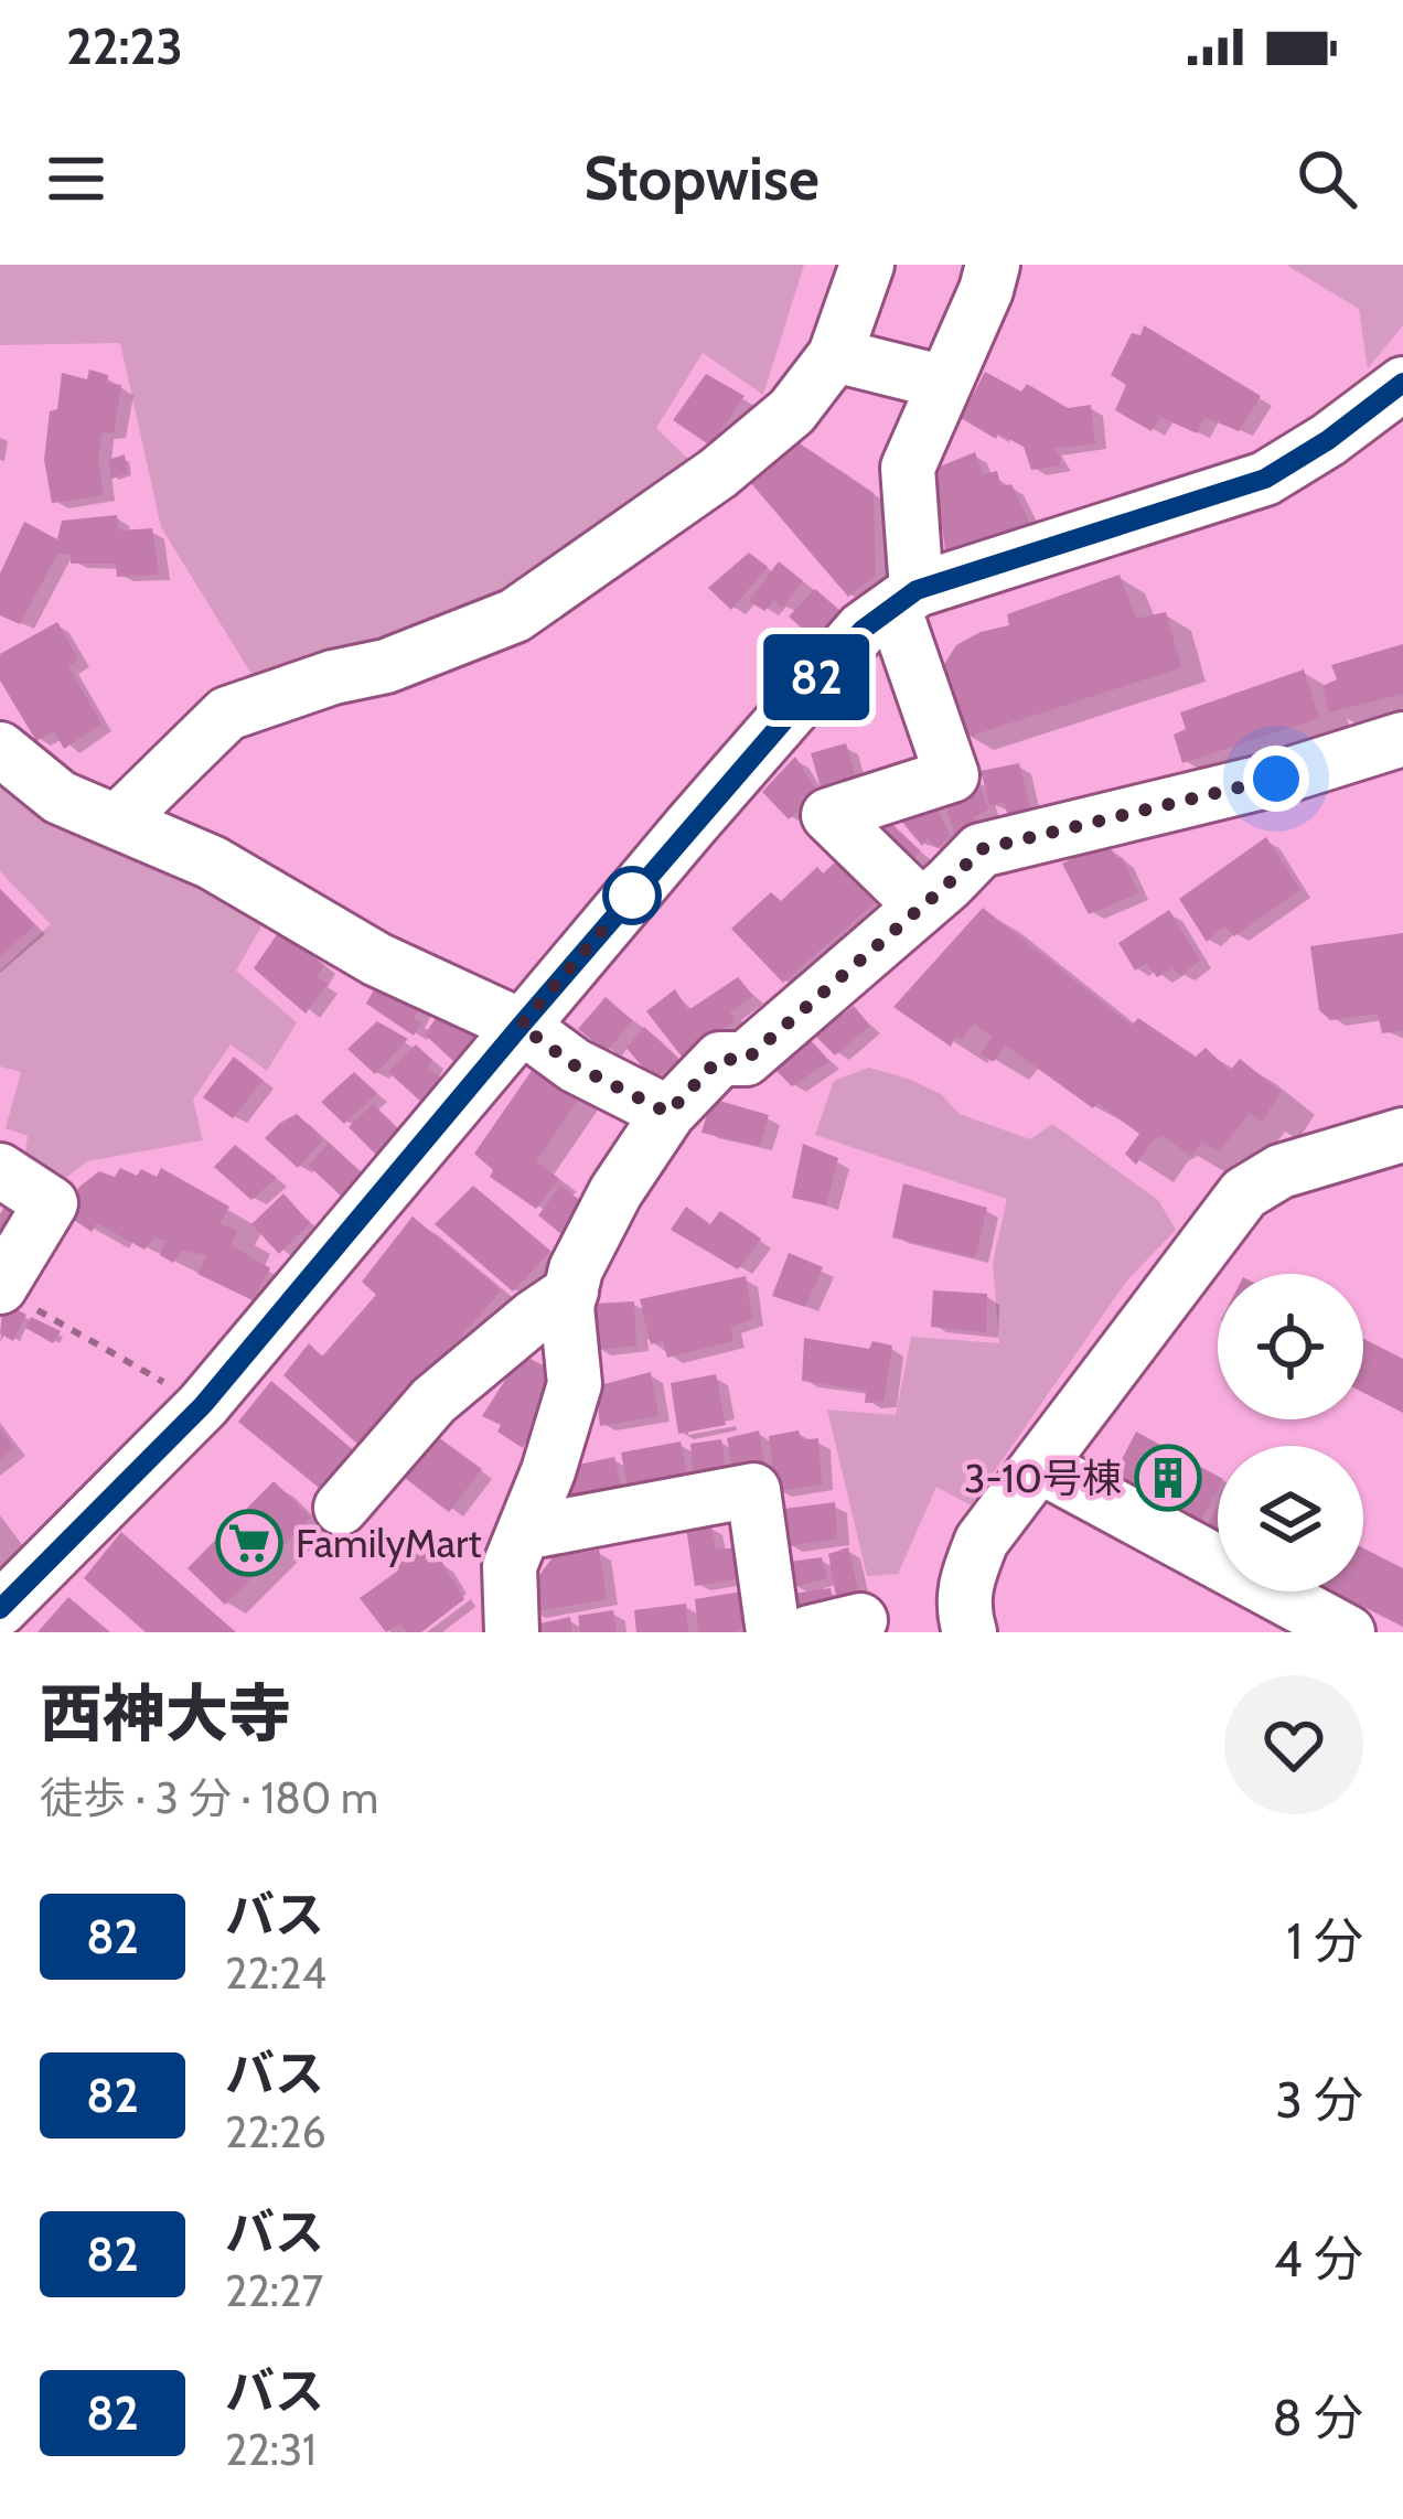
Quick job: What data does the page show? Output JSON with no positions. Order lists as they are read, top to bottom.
{
  "places": {
    "building": ["3-10号棟"],
    "supermarket": ["FamilyMart"]
  },
  "lines": ["bus line 82"],
  "page": {
    "status": "22:23",
    "header": "Stopwise",
    "on_map": "82",
    "heading": ["西神大寺", "徒歩 · 3 分 · 180 m"],
    "list": [
      {
        "mark": "82",
        "name": "バス",
        "note": "22:24",
        "value": "1 分"
      },
      {
        "mark": "82",
        "name": "バス",
        "note": "22:26",
        "value": "3 分"
      },
      {
        "mark": "82",
        "name": "バス",
        "note": "22:27",
        "value": "4 分"
      },
      {
        "mark": "82",
        "name": "バス",
        "note": "22:31",
        "value": "8 分"
      }
    ]
  }
}
